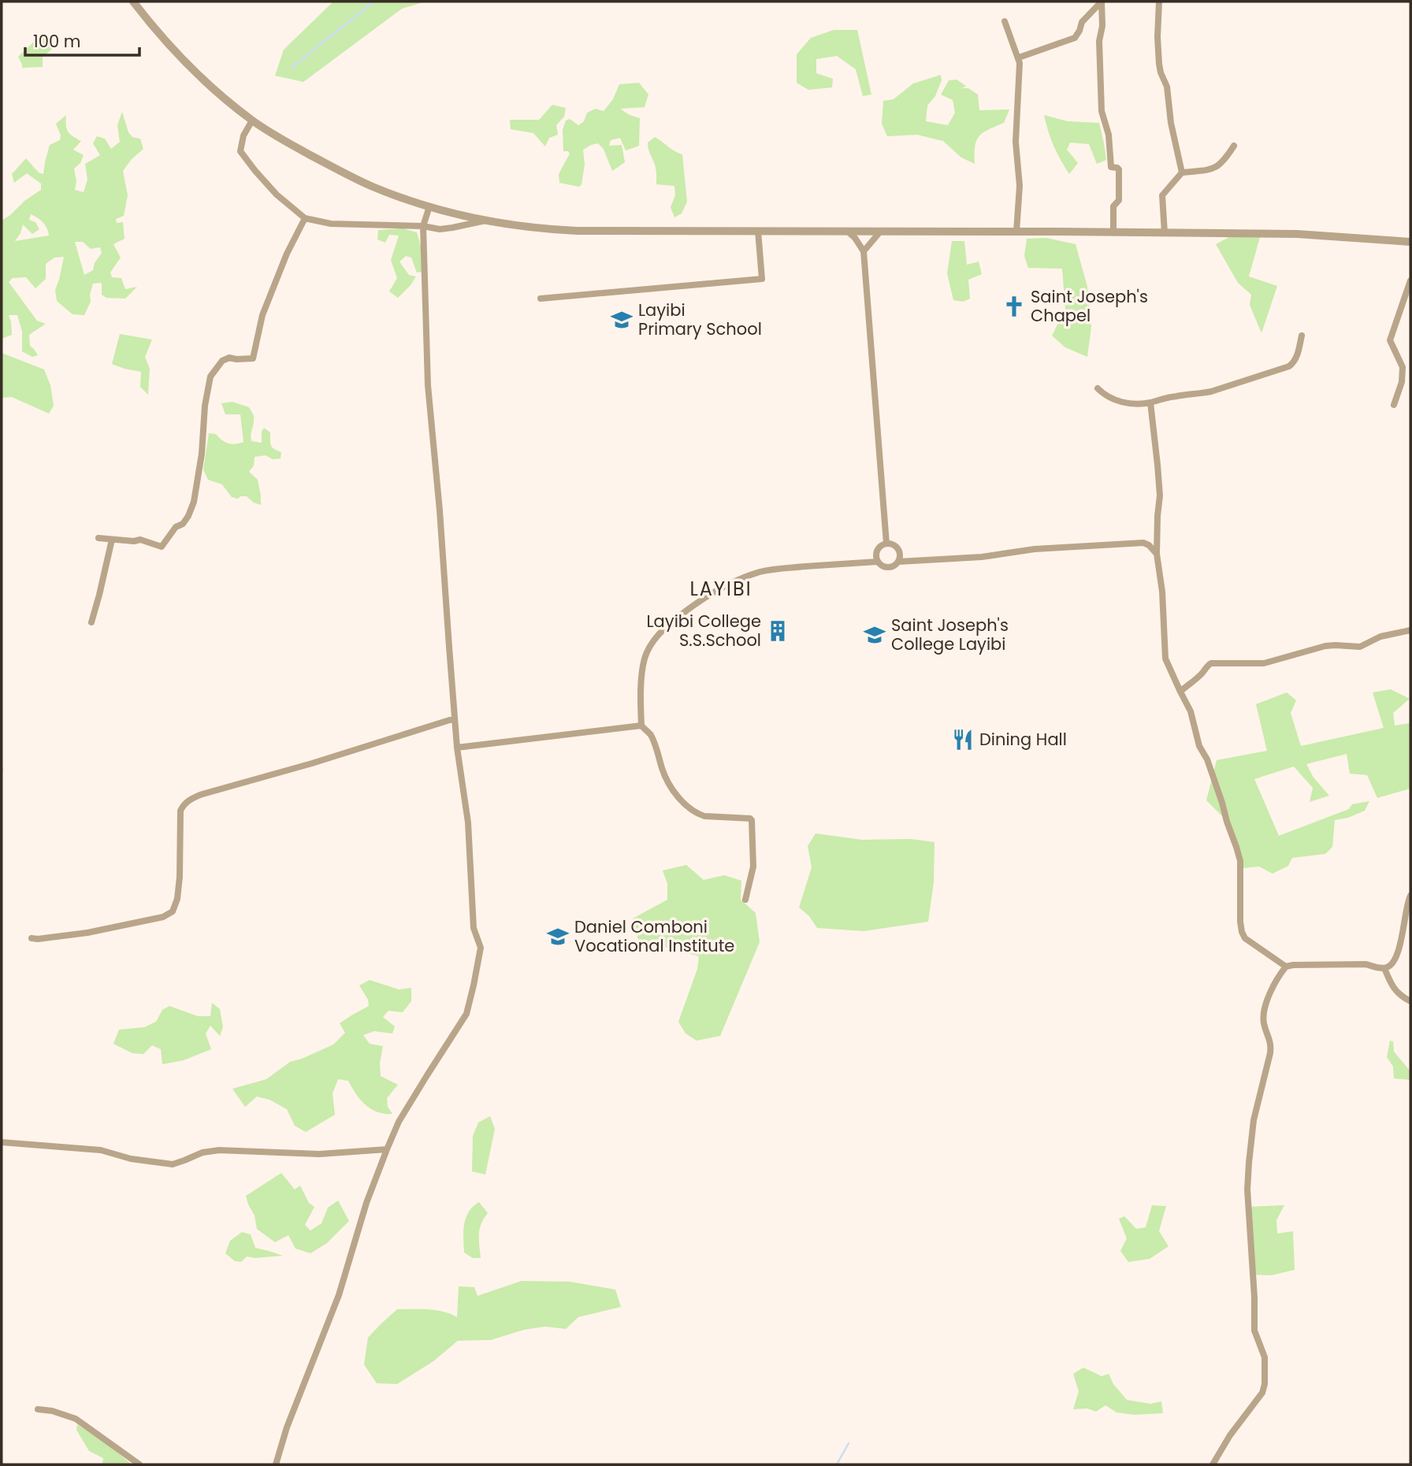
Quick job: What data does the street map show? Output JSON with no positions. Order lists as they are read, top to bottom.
{
  "districts": ["LAYIBI"],
  "places": {
    "church": ["Saint Joseph's Chapel"],
    "school or university": ["Layibi Primary School", "Saint Joseph's College Layibi", "Daniel Comboni Vocational Institute"],
    "building": ["Layibi College S.S.School"],
    "restaurant": ["Dining Hall"]
  },
  "scale_bar": "100 m"
}
